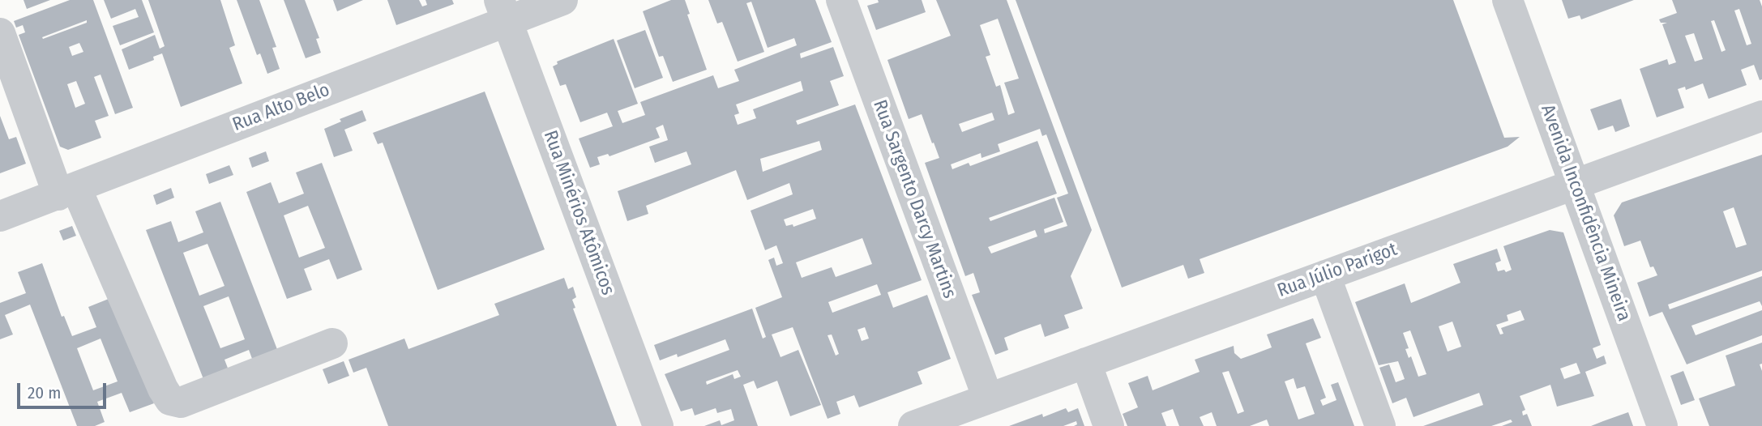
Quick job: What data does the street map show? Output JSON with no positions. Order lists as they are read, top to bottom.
{
  "streets": {
    "street": [
      "Rua Alto Belo",
      "Rua Sargento Darcy Martins",
      "Rua Minérios Atômicos",
      "Avenida Inconfidência Mineira",
      "Rua Júlio Parigot"
    ]
  },
  "crossings": [
    ["Rua Alto Belo", "Rua Minérios Atômicos"],
    ["Rua Sargento Darcy Martins", "Rua Júlio Parigot"],
    ["Avenida Inconfidência Mineira", "Rua Júlio Parigot"]
  ],
  "scale_bar": "20 m"
}
